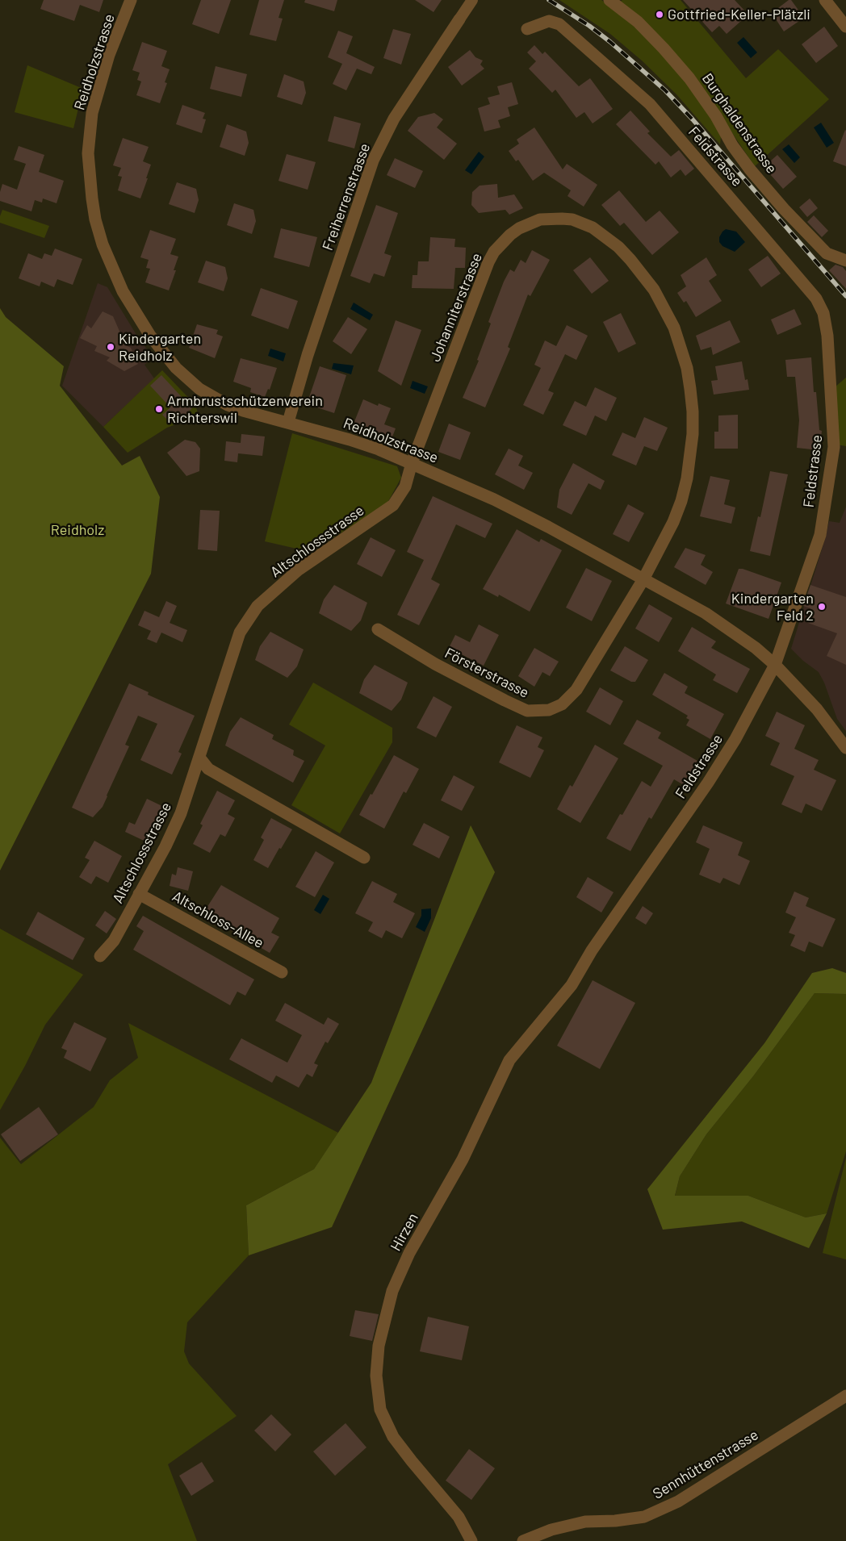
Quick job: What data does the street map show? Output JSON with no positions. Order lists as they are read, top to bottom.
{
  "streets": {
    "street": [
      "Reidholzstrasse",
      "Burghaldenstrasse",
      "Feldstrasse",
      "Freiherrenstrasse",
      "Johanniterstrasse",
      "Altschlossstrasse",
      "Försterstrasse",
      "Altschloss-Allee",
      "Hirzen",
      "Sennhüttenstrasse"
    ]
  },
  "crossings": [
    ["Reidholzstrasse", "Feldstrasse"],
    ["Reidholzstrasse", "Freiherrenstrasse"],
    ["Reidholzstrasse", "Johanniterstrasse"],
    ["Reidholzstrasse", "Altschlossstrasse"],
    ["Reidholzstrasse", "Försterstrasse"],
    ["Feldstrasse", "Hirzen"],
    ["Johanniterstrasse", "Altschlossstrasse"],
    ["Johanniterstrasse", "Försterstrasse"],
    ["Altschlossstrasse", "Altschloss-Allee"]
  ],
  "parks": ["Reidholz"],
  "places": [
    "Gottfried-Keller-Plätzli",
    "Kindergarten Reidholz",
    "Armbrustschützenverein Richterswil",
    "Kindergarten Feld 2"
  ]
}
